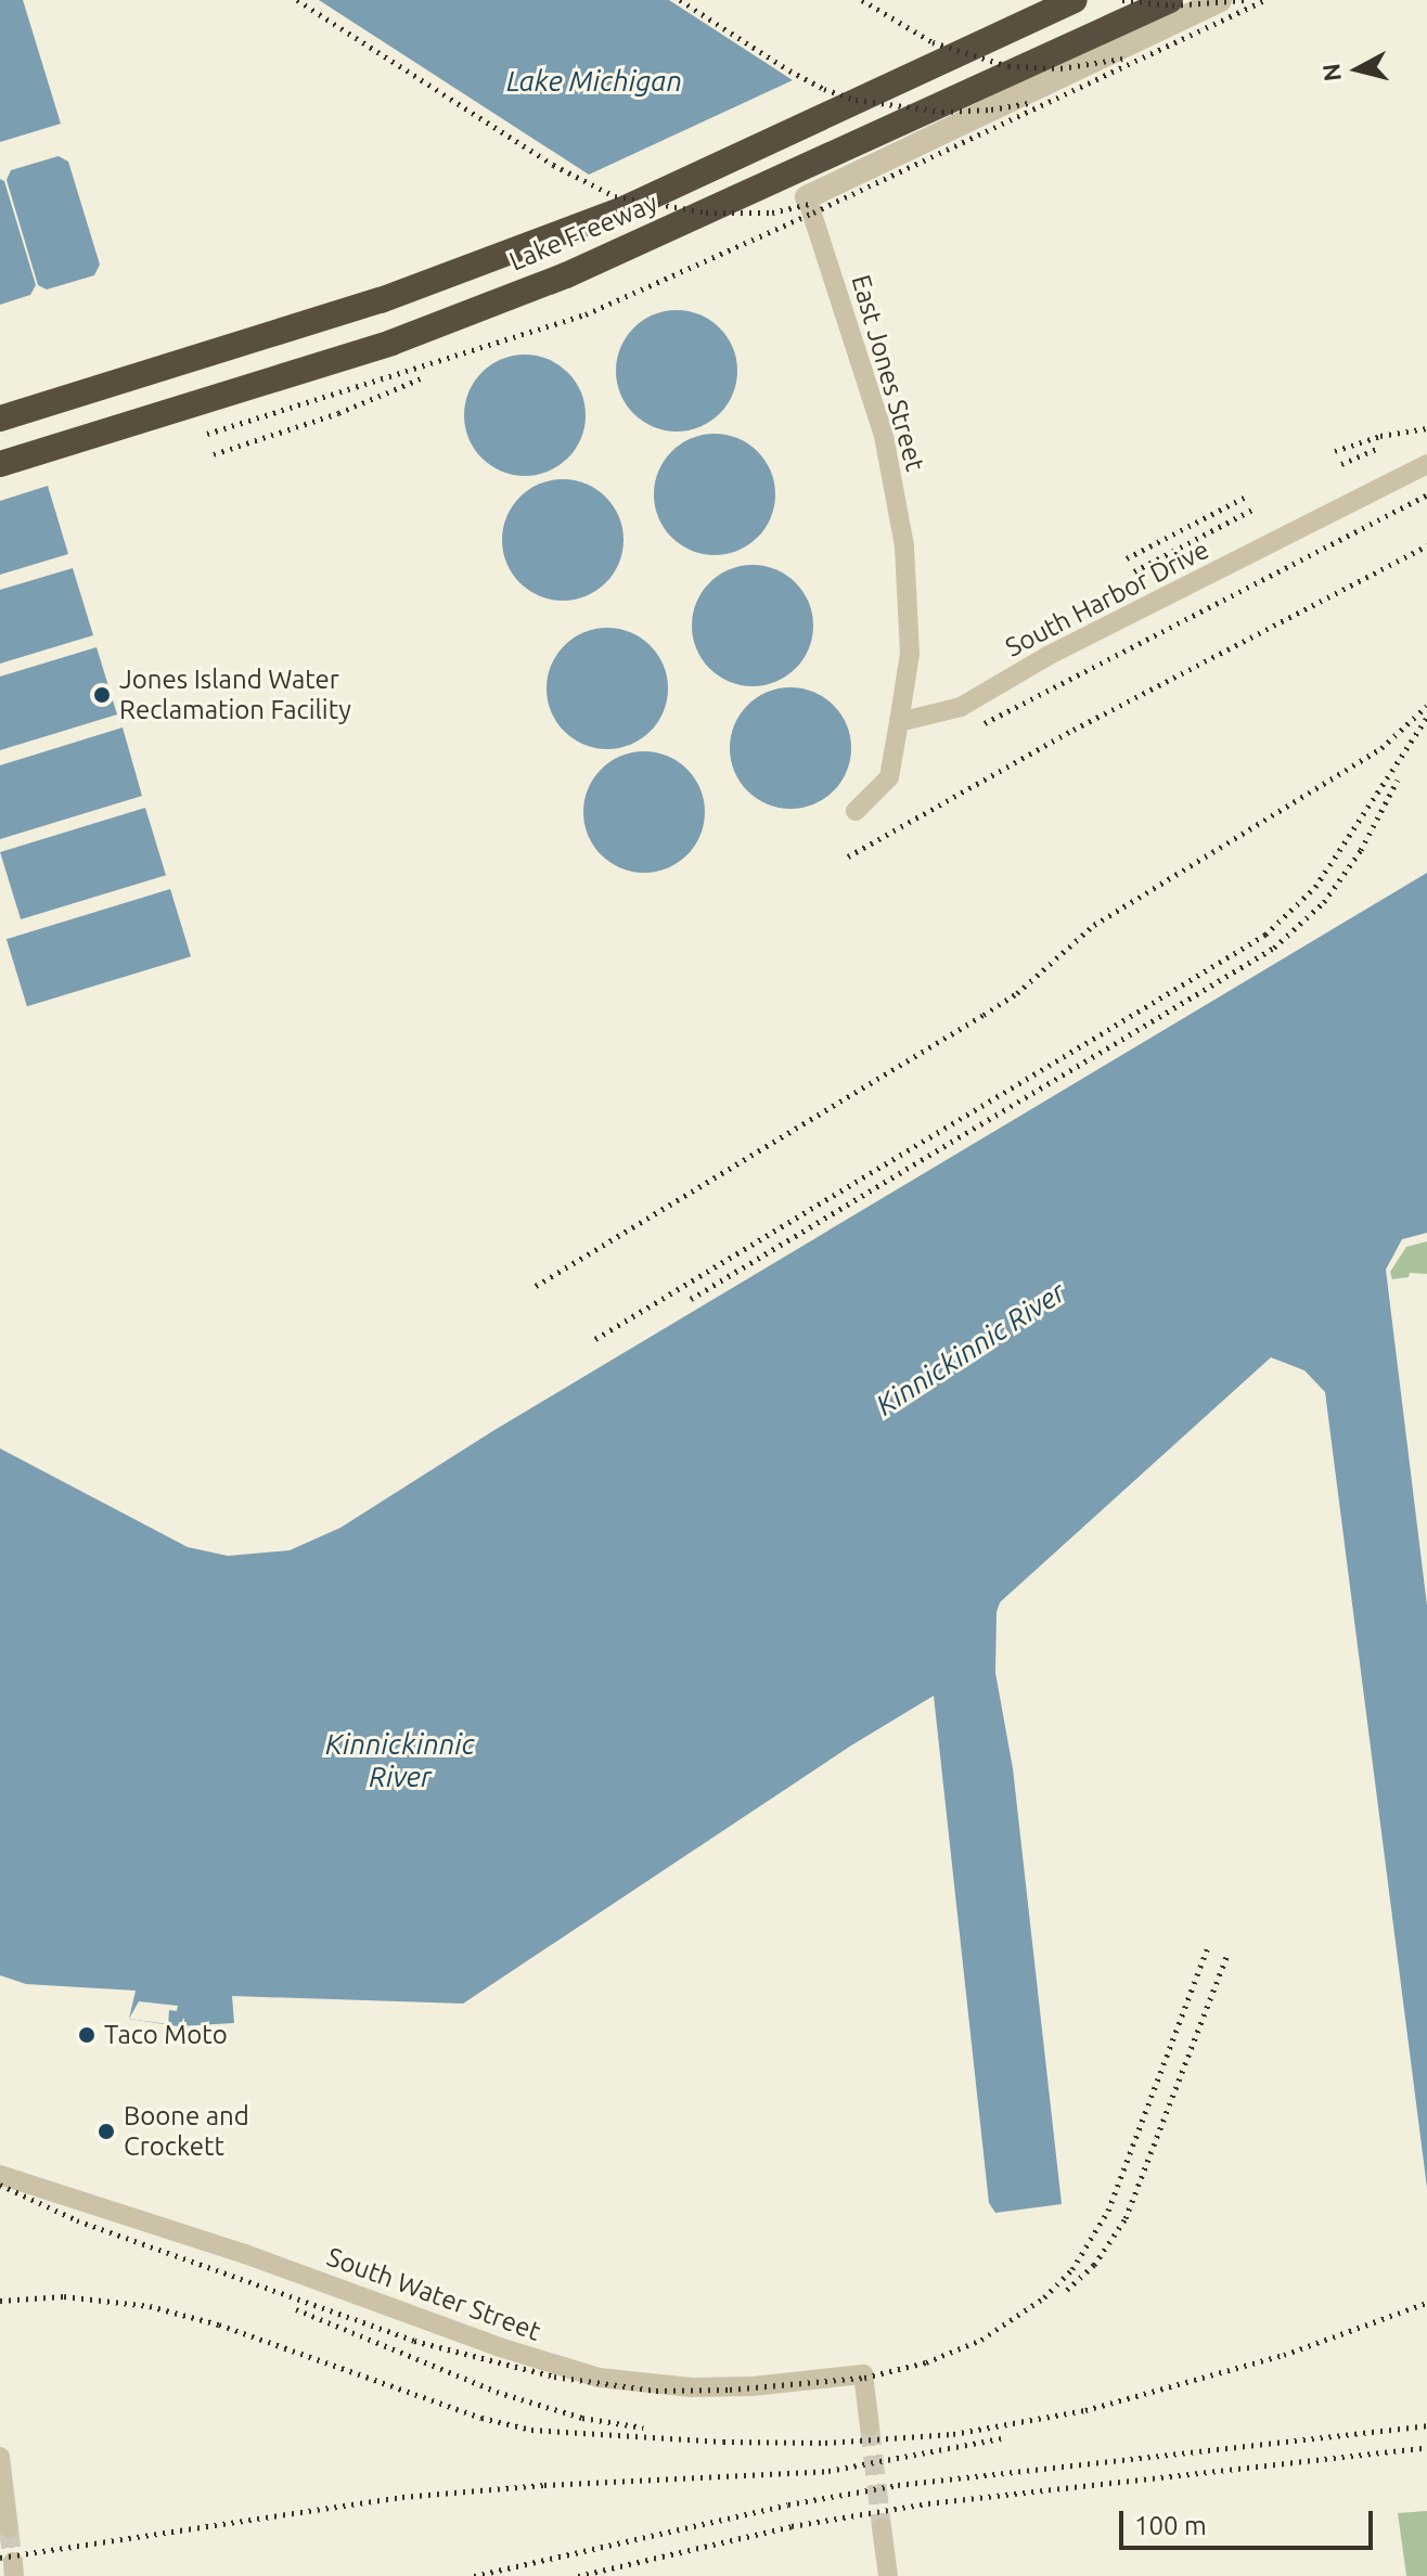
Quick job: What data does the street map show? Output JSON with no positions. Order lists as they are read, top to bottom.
{
  "streets": {
    "highway": ["Lake Freeway"],
    "street": ["East Jones Street", "South Harbor Drive", "South Water Street"]
  },
  "crossings": [
    ["East Jones Street", "South Harbor Drive"]
  ],
  "water": ["Lake Michigan", "Kinnickinnic River"],
  "places": ["Jones Island Water Reclamation Facility", "Taco Moto", "Boone and Crockett"],
  "scale_bar": "100 m",
  "north": "left"
}
